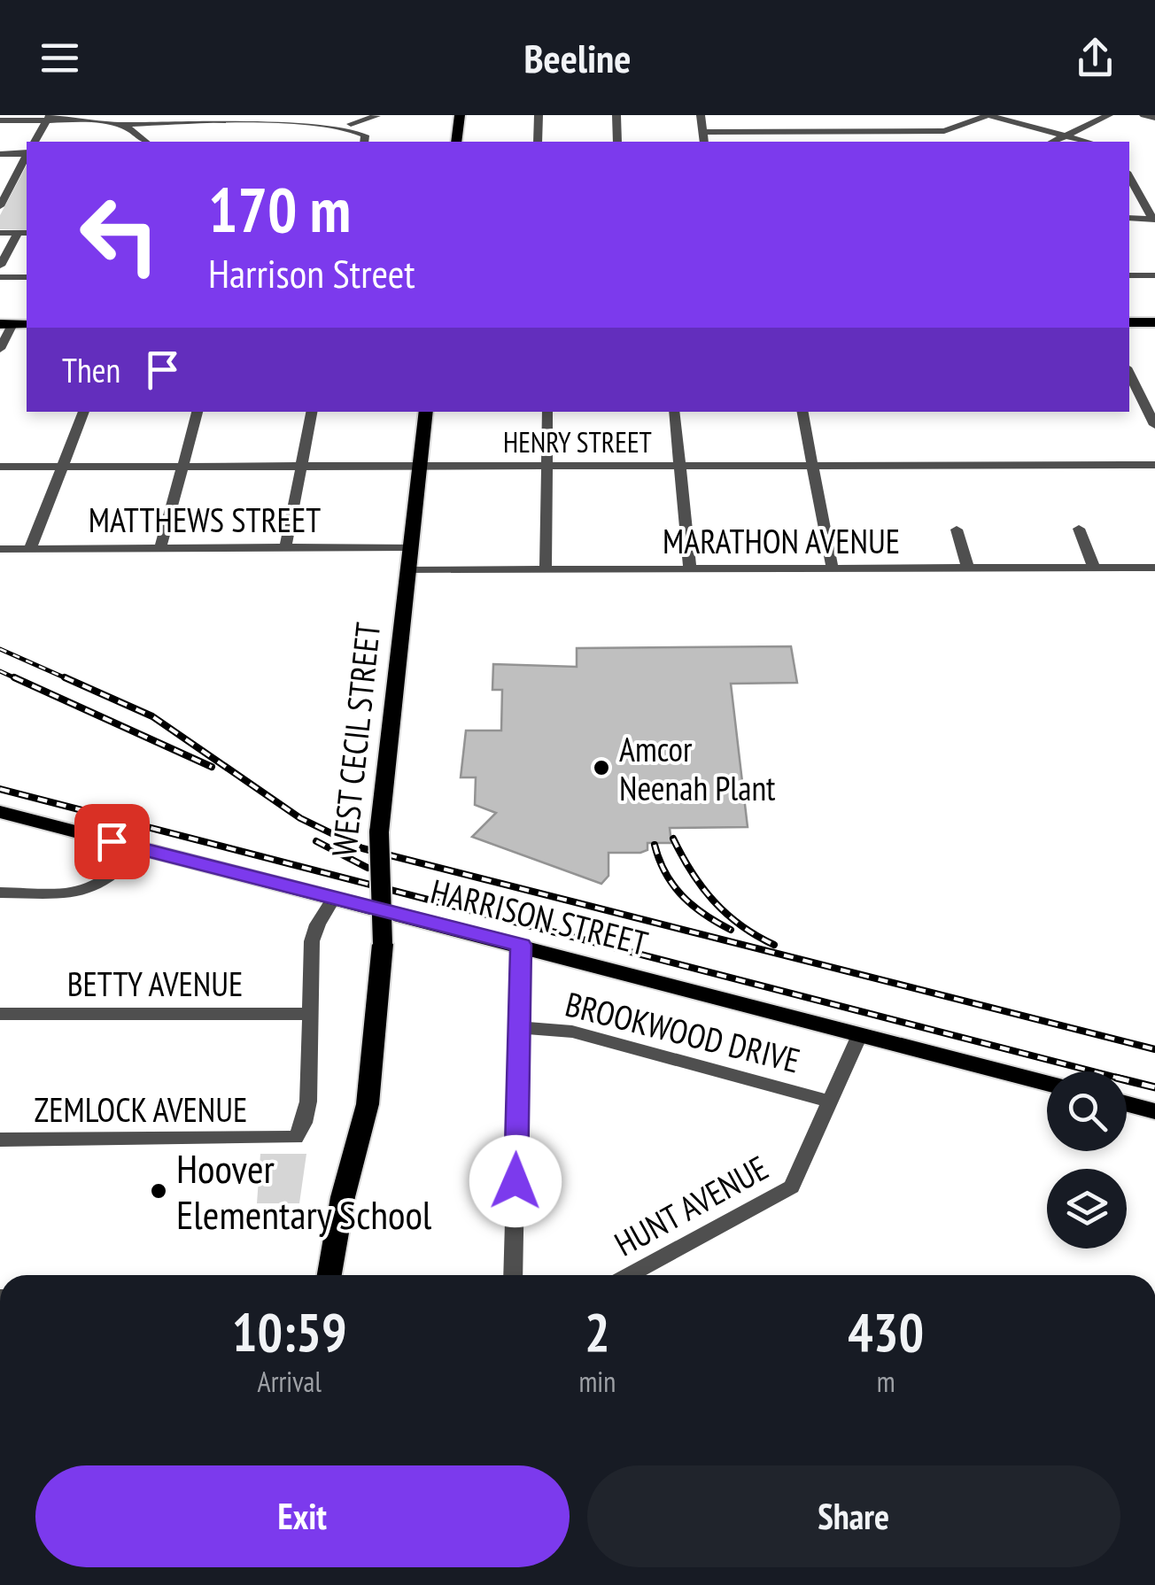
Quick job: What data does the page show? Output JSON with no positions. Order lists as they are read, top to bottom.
{
  "streets": {
    "main road": ["WEST CECIL STREET", "HARRISON STREET"],
    "street": [
      "HENRY STREET",
      "MATTHEWS STREET",
      "MARATHON AVENUE",
      "BETTY AVENUE",
      "BROOKWOOD DRIVE",
      "ZEMLOCK AVENUE",
      "HUNT AVENUE"
    ]
  },
  "crossings": [
    ["HENRY STREET", "WEST CECIL STREET"],
    ["MATTHEWS STREET", "WEST CECIL STREET"],
    ["MARATHON AVENUE", "WEST CECIL STREET"],
    ["HARRISON STREET", "HUNT AVENUE"],
    ["BETTY AVENUE", "ZEMLOCK AVENUE"],
    ["BROOKWOOD DRIVE", "HUNT AVENUE"]
  ],
  "places": ["Amcor Neenah Plant", "Hoover Elementary School"],
  "page": {
    "header": "Beeline",
    "turn": ["170 m", "Harrison Street"],
    "then": "Then",
    "eta": [
      "10:59",
      "Arrival",
      "2",
      "min",
      "430",
      "m"
    ],
    "buttons": ["Exit", "Share"]
  }
}
